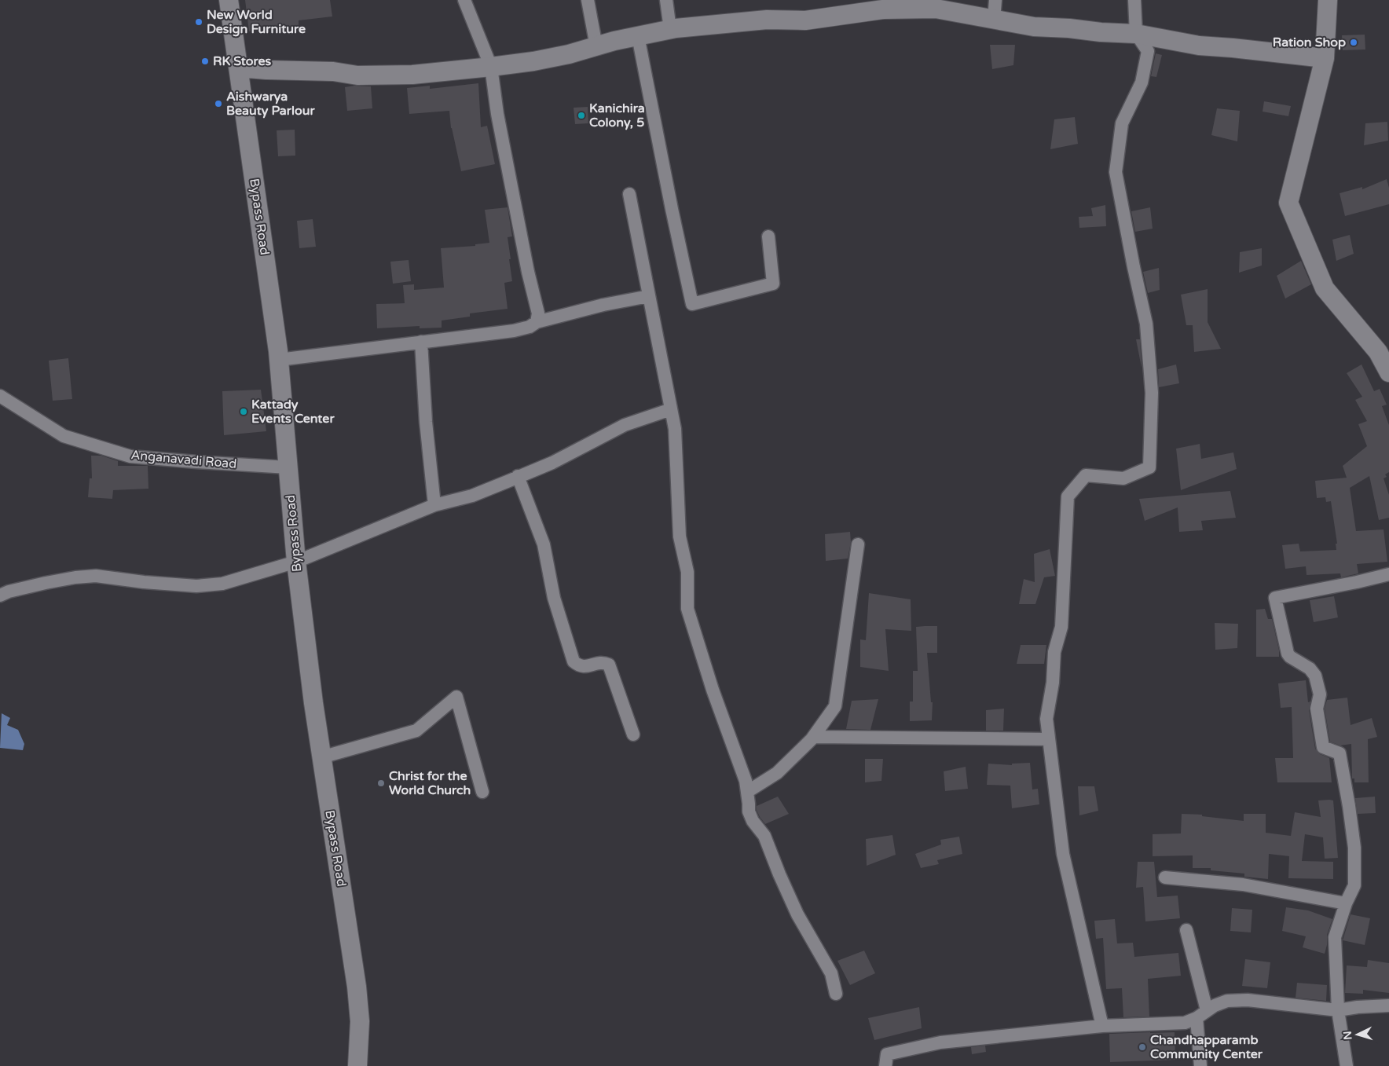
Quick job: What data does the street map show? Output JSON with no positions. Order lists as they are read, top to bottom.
{
  "streets": {
    "street": ["Bypass Road", "Anganavadi Road"]
  },
  "crossings": [
    ["Bypass Road", "Anganavadi Road"]
  ],
  "places": [
    "New World Design Furniture",
    "Ration Shop",
    "RK Stores",
    "Aishwarya Beauty Parlour",
    "Kanichira Colony, 5",
    "Kattady Events Center",
    "Christ for the World Church",
    "Chandhapparamb Community Center"
  ],
  "north": "left"
}
